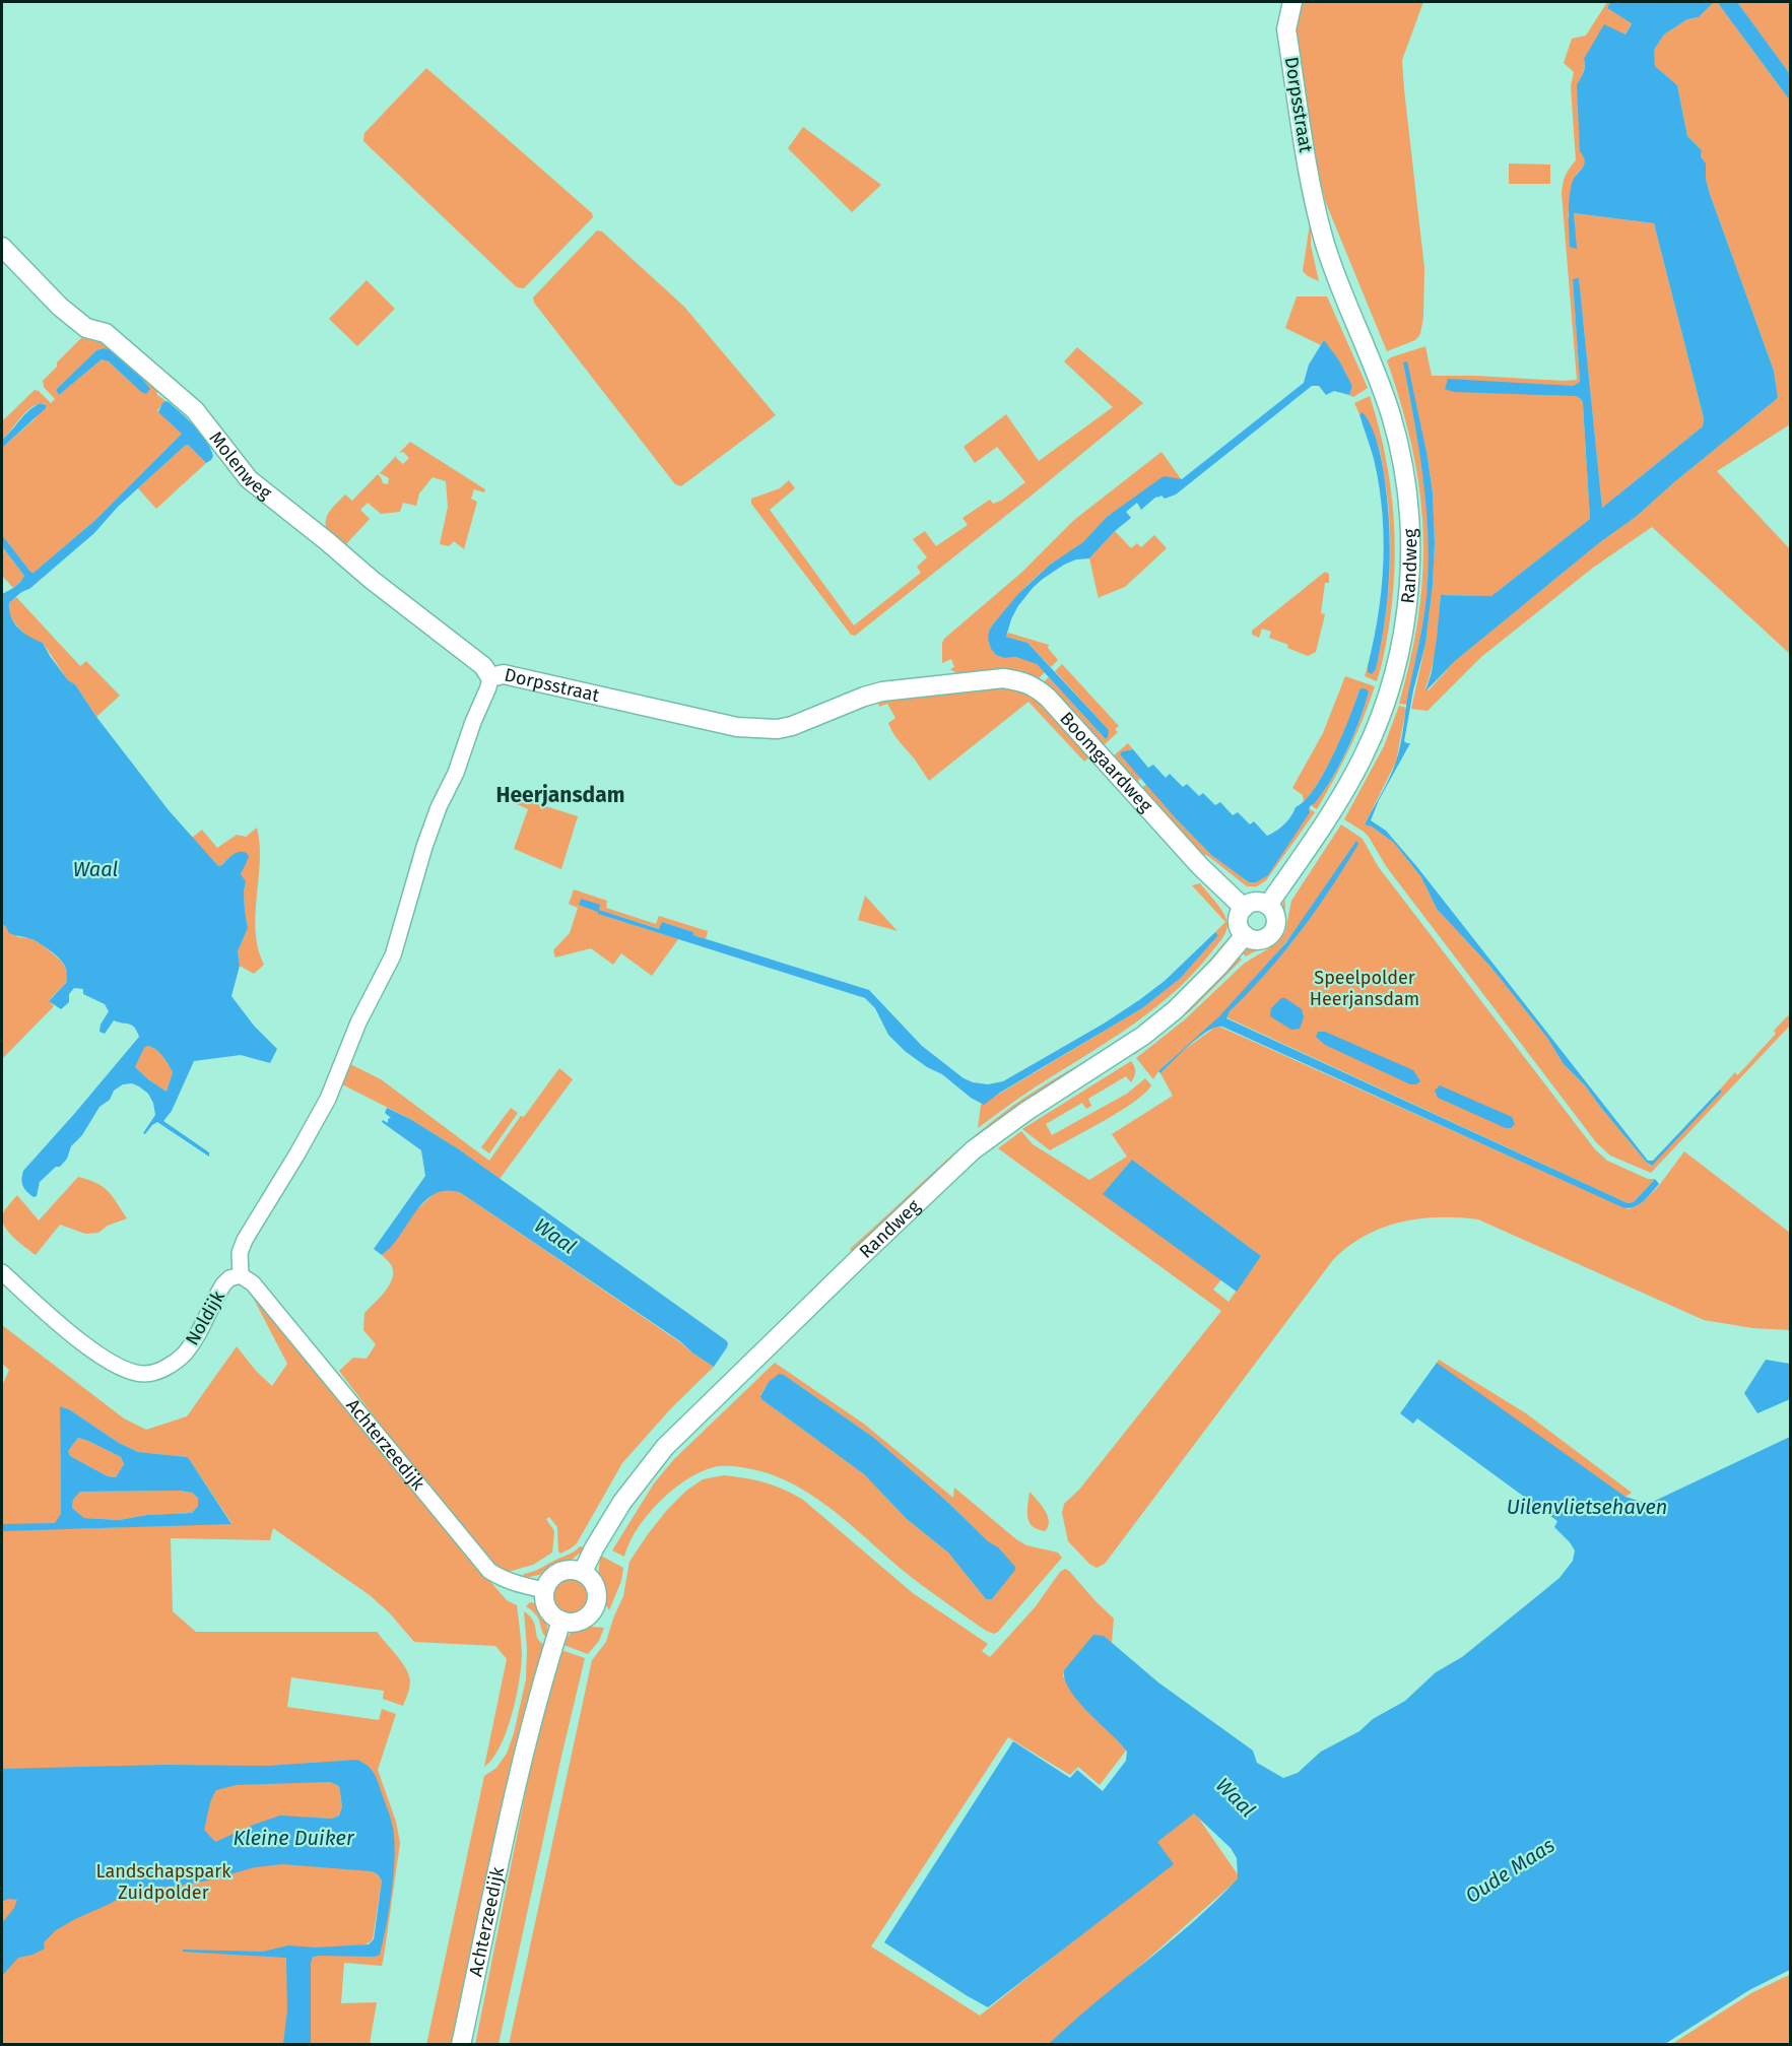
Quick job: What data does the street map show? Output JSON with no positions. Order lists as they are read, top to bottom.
{
  "streets": {
    "main road": [
      "Dorpsstraat",
      "Molenweg",
      "Randweg",
      "Boomgaardweg",
      "Achterzeedijk"
    ],
    "street": ["Noldijk"]
  },
  "crossings": [
    ["Dorpsstraat", "Molenweg"],
    ["Dorpsstraat", "Randweg"],
    ["Dorpsstraat", "Boomgaardweg"],
    ["Dorpsstraat", "Noldijk"],
    ["Randweg", "Boomgaardweg"],
    ["Randweg", "Achterzeedijk"],
    ["Noldijk", "Achterzeedijk"]
  ],
  "districts": ["Heerjansdam"],
  "water": [
    "Waal",
    "Uilenvlietsehaven",
    "Kleine Duiker",
    "Oude Maas"
  ],
  "parks": ["Speelpolder Heerjansdam", "Landschapspark Zuidpolder"]
}
